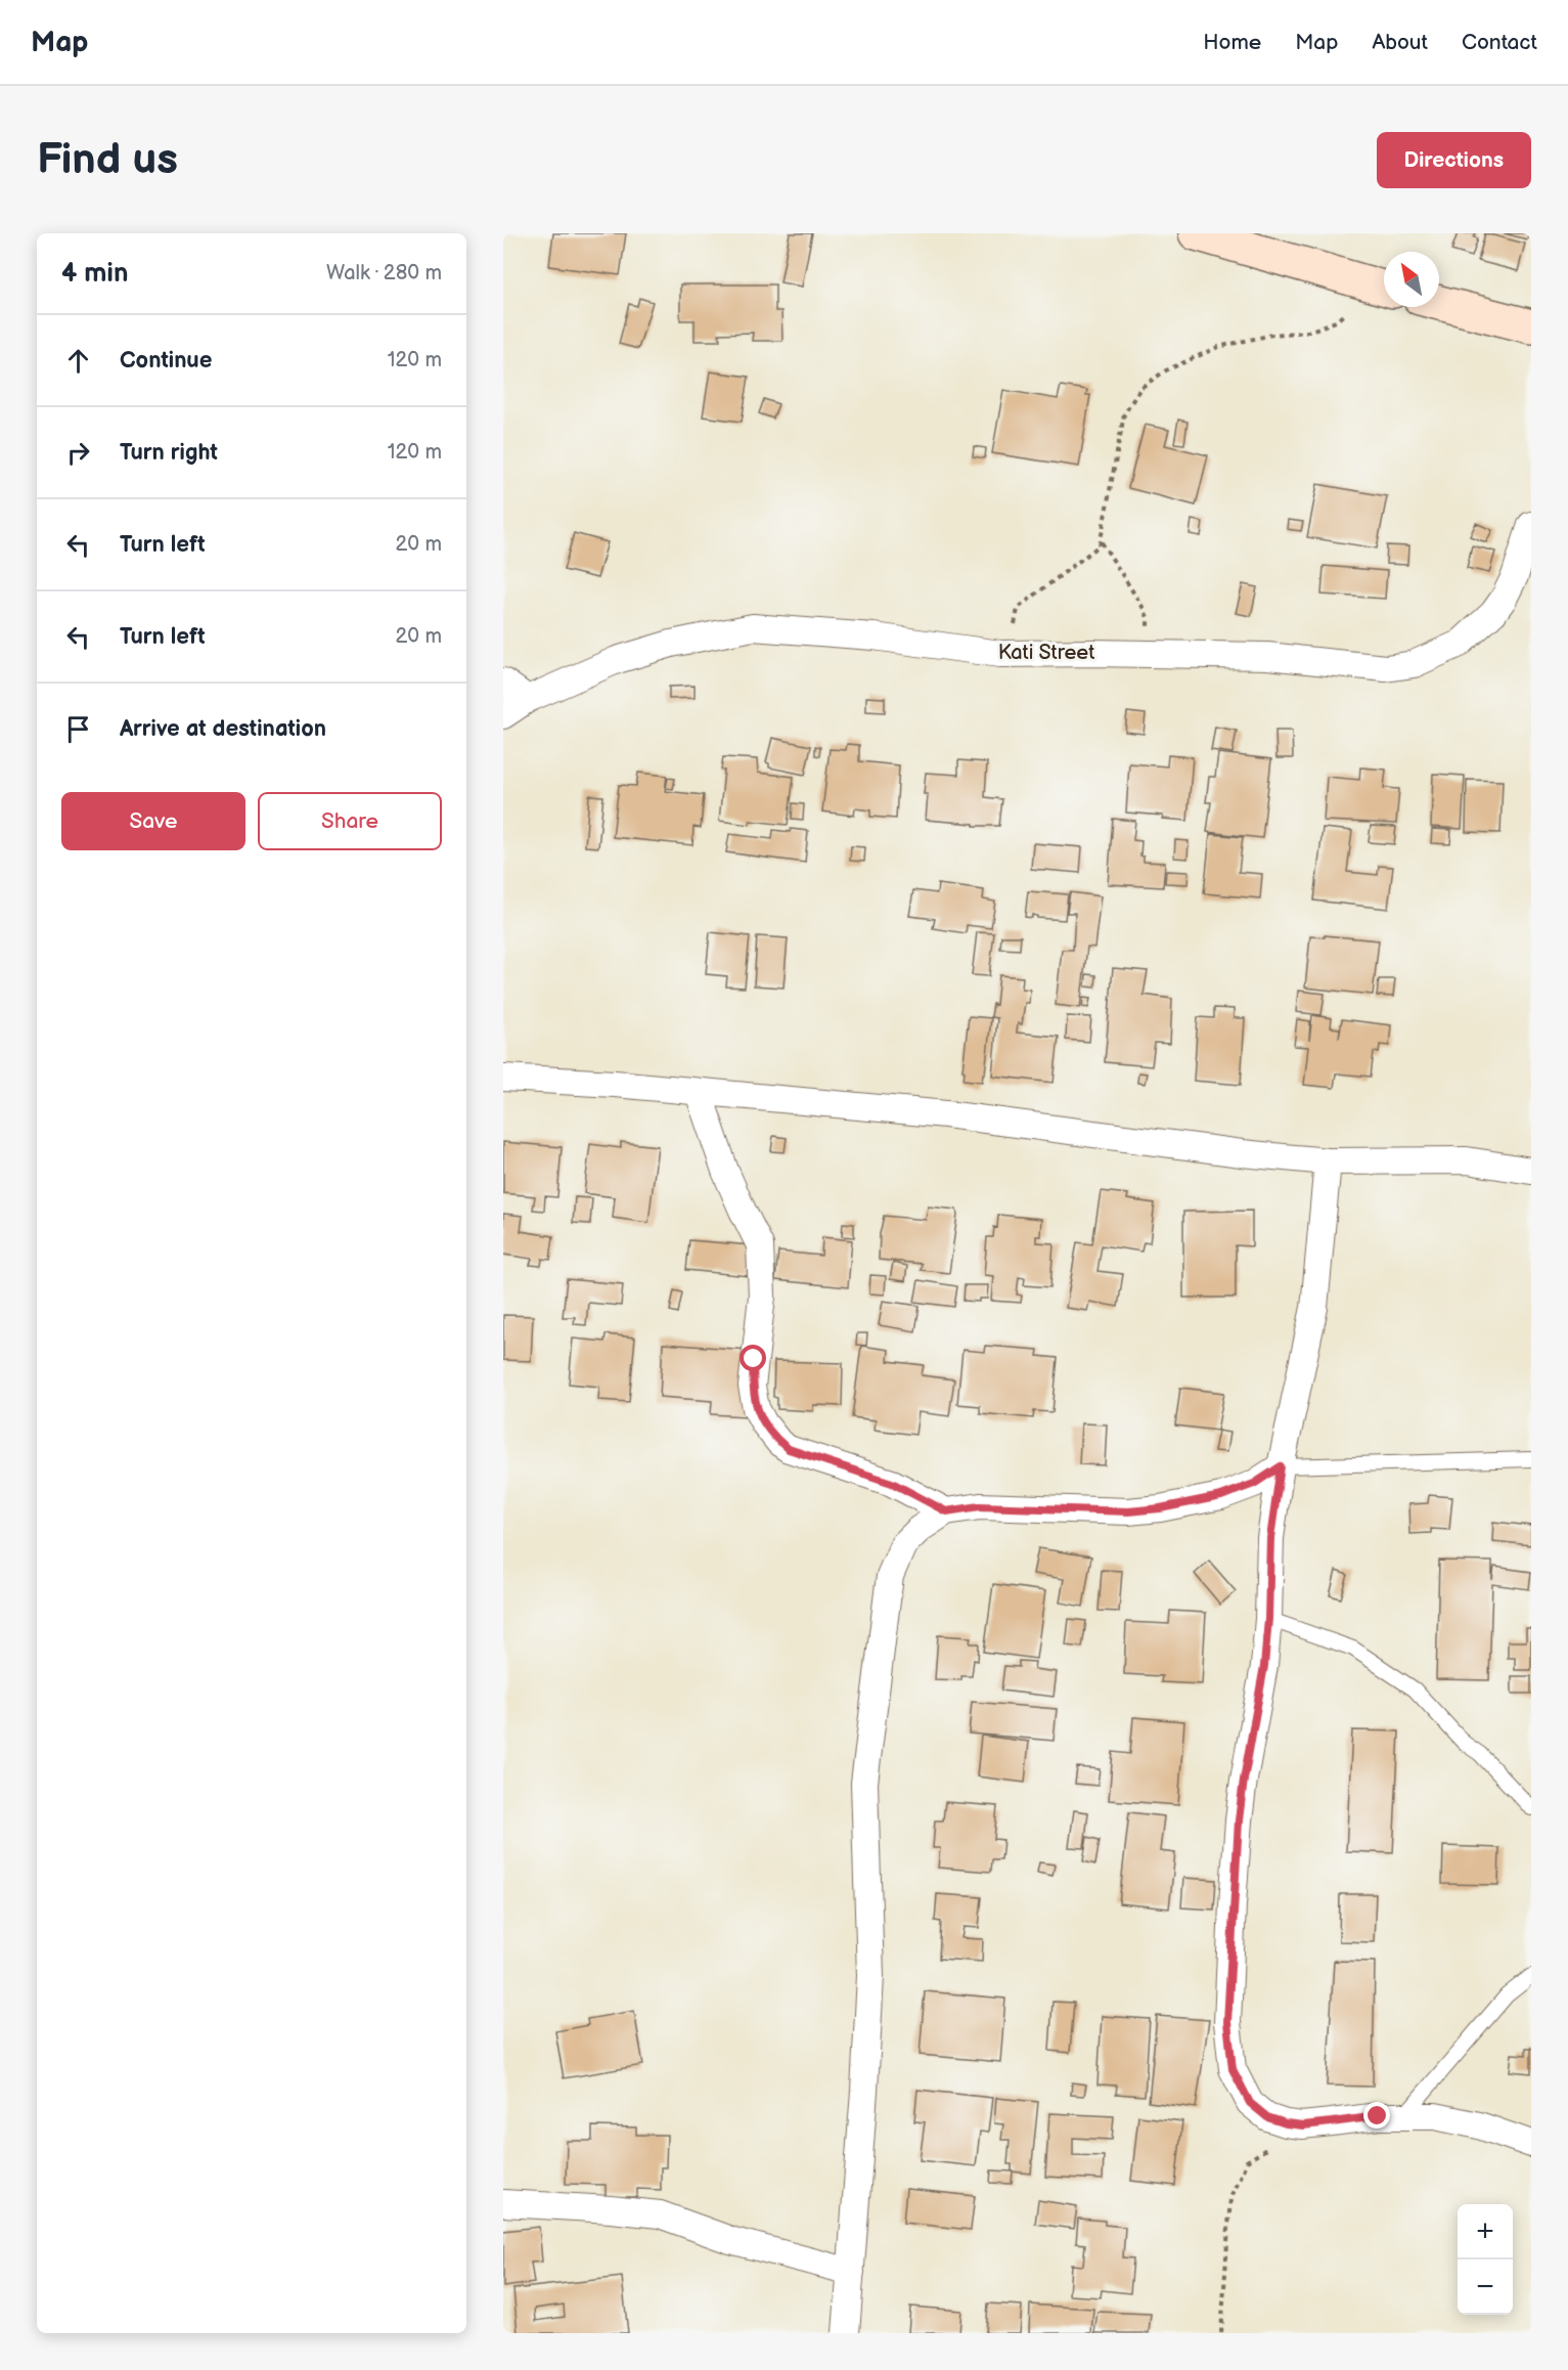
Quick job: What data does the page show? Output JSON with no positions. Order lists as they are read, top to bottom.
{
  "streets": {
    "street": ["Kati Street"]
  },
  "north": "top left",
  "page": {
    "header": "Map",
    "nav": [
      "Home",
      "Map",
      "About",
      "Contact"
    ],
    "buttons": [
      "Directions",
      ["Save", "Share"]
    ],
    "title": "Find us",
    "heading": ["4 min", "Walk · 280 m"],
    "list": [
      ["Continue", "120 m"],
      ["Turn right", "120 m"],
      ["Turn left", "20 m"],
      ["Turn left", "20 m"],
      "Arrive at destination"
    ],
    "map_buttons": ["+", "−"]
  }
}
